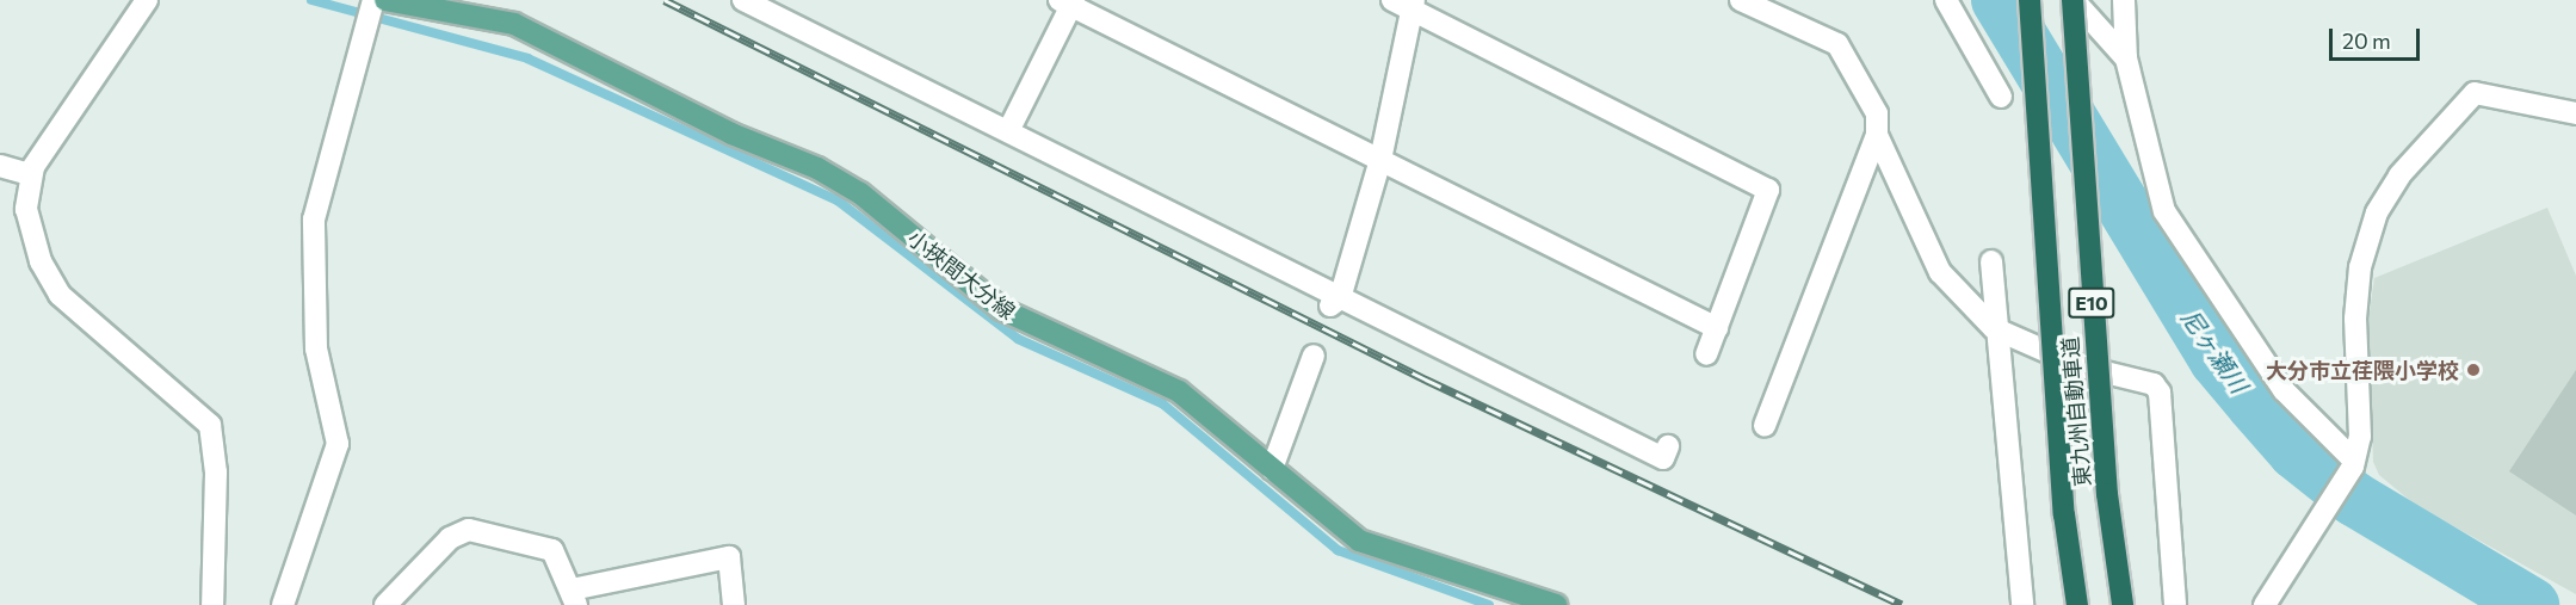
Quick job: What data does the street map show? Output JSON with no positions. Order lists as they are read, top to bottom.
{
  "streets": {
    "highway": ["E10", "東九州自動車道"],
    "main road": ["小挾間大分線"]
  },
  "water": ["尼ヶ瀬川"],
  "places": ["大分市立荏隈小学校"],
  "scale_bar": "20 m"
}
